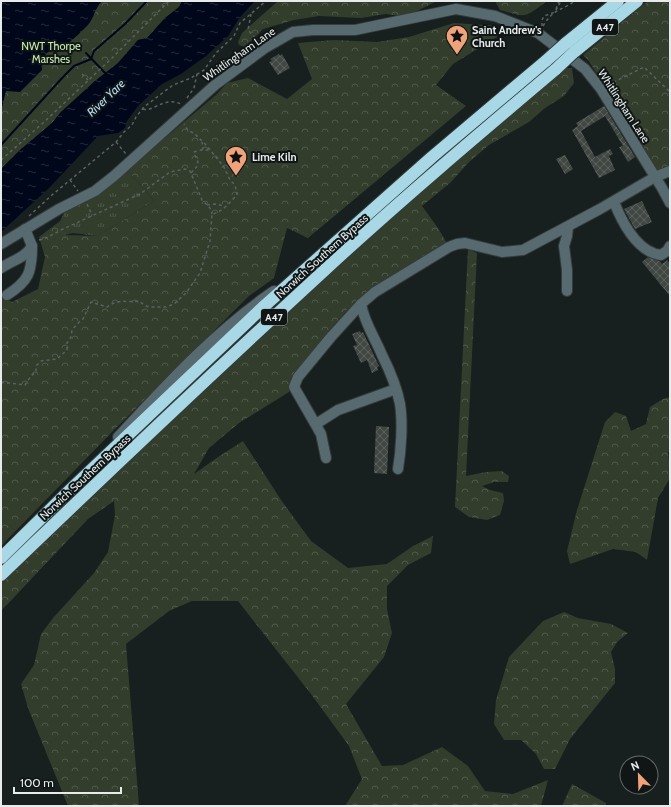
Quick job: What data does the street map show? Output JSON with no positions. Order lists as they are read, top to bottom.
{
  "streets": {
    "highway": ["A47", "Norwich Southern Bypass"],
    "street": ["Whitlingham Lane"]
  },
  "water": ["River Yare"],
  "parks": ["NWT Thorpe Marshes"],
  "places": {
    "place": ["Saint Andrew's Church", "Lime Kiln"]
  },
  "scale_bar": "100 m",
  "north": "top left"
}
